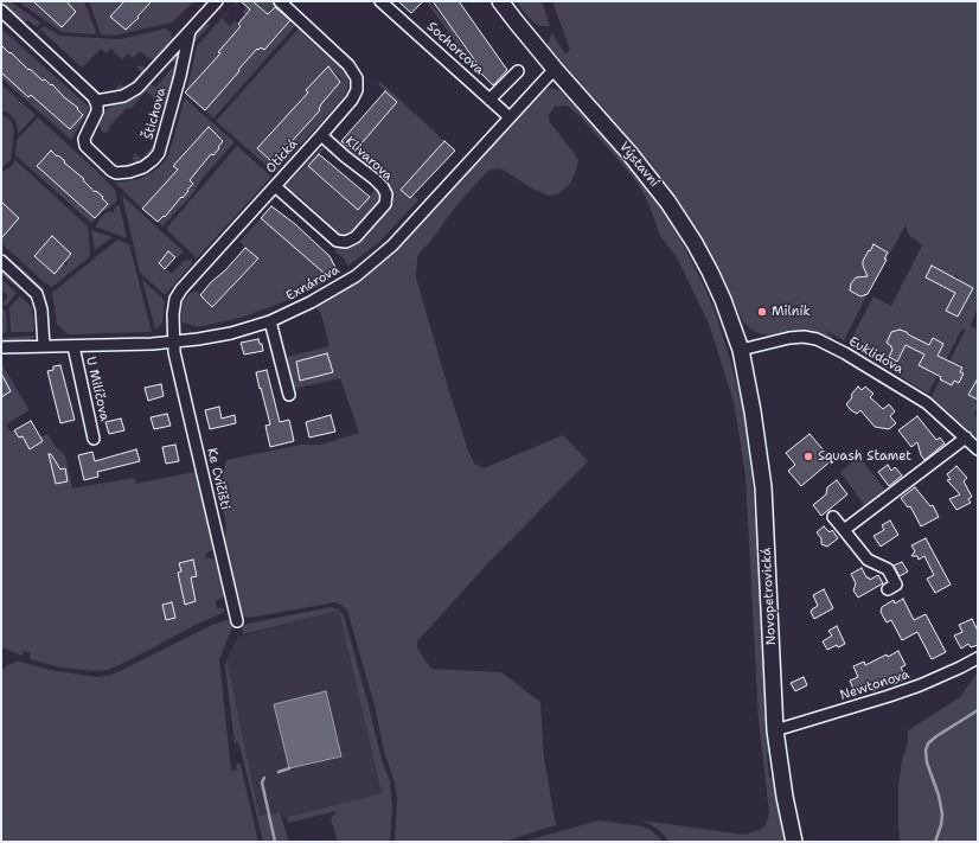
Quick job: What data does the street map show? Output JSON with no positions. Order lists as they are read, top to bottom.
{
  "streets": {
    "main road": ["Výstavní", "Novopetrovická"],
    "street": [
      "Sochorcova",
      "Štichova",
      "Otická",
      "Klivarova",
      "Exnárova",
      "Euklidova",
      "U Milíčova",
      "Ke Cvičišti",
      "Newtonova"
    ]
  },
  "crossings": [
    ["Sochorcova", "Exnárova"],
    ["Otická", "Klivarova"],
    ["Otická", "Exnárova"],
    ["Otická", "Ke Cvičišti"],
    ["Výstavní", "Exnárova"],
    ["Výstavní", "Euklidova"],
    ["Výstavní", "Novopetrovická"],
    ["Exnárova", "U Milíčova"],
    ["Exnárova", "Ke Cvičišti"],
    ["Euklidova", "Novopetrovická"],
    ["Novopetrovická", "Newtonova"]
  ],
  "places": ["Milník", "Squash Stamet"]
}
